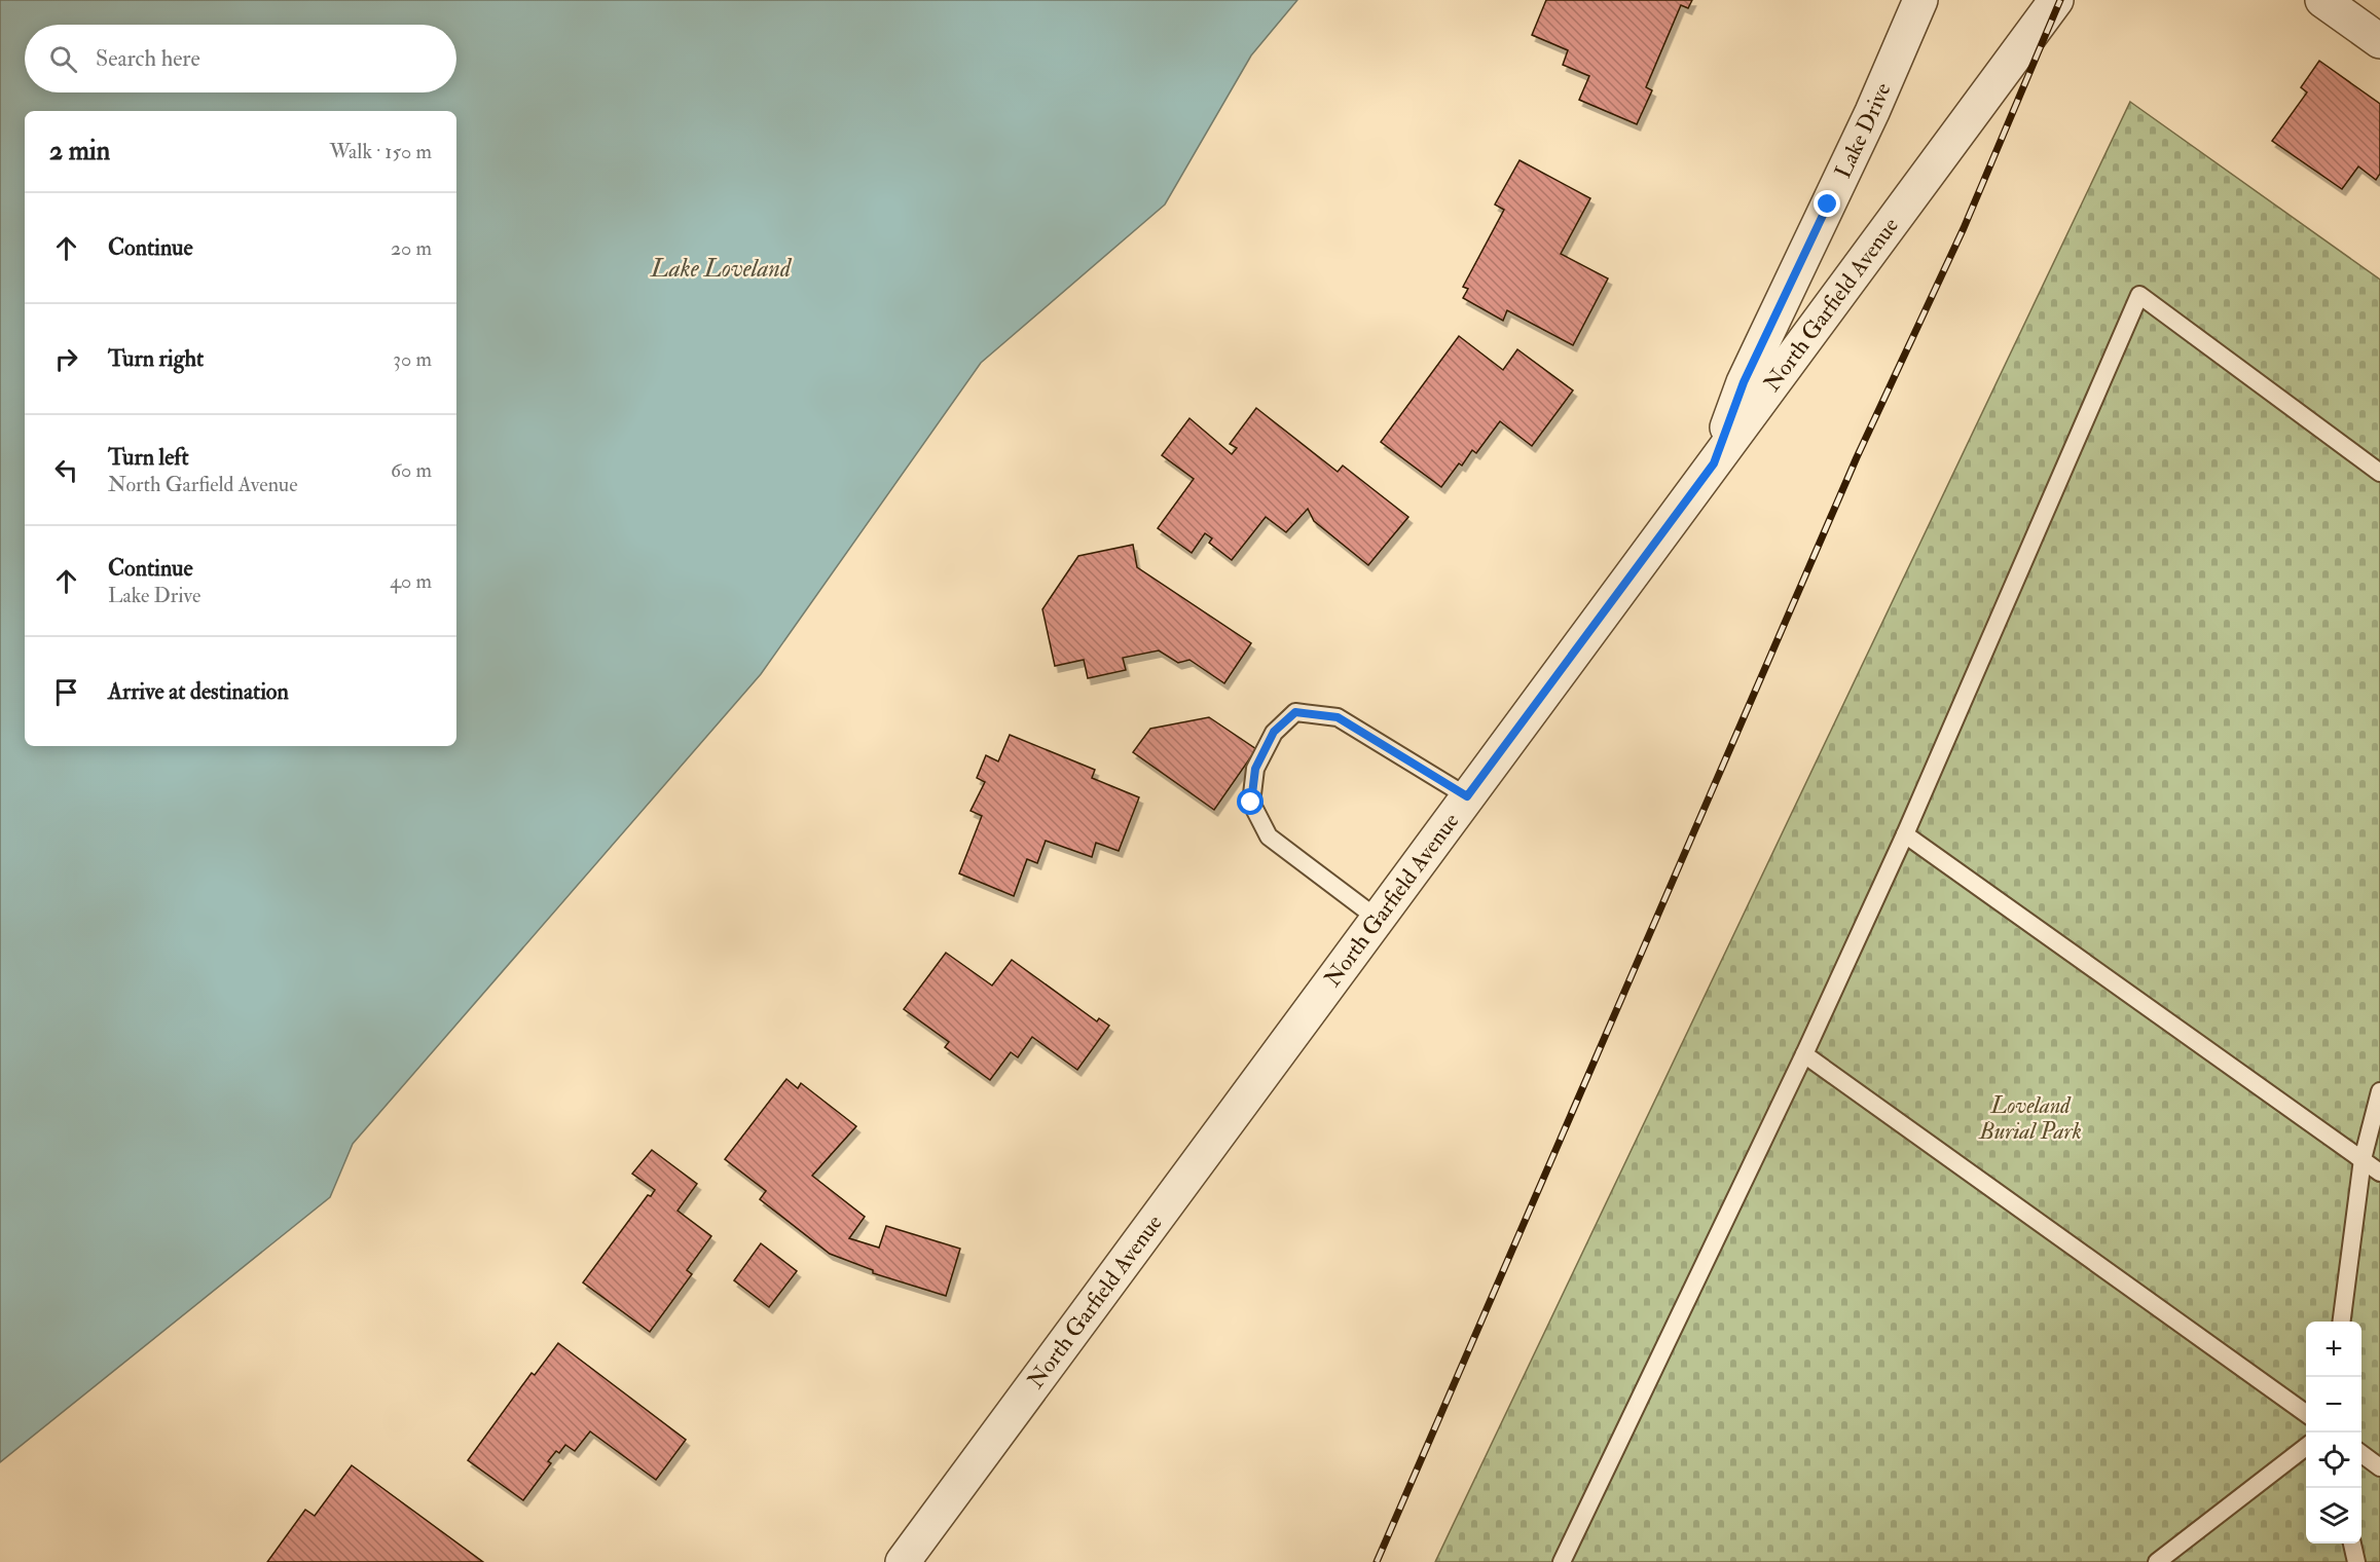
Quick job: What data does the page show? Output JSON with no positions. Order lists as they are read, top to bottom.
{
  "streets": {
    "street": ["Lake Drive", "North Garfield Avenue"]
  },
  "crossings": [
    ["Lake Drive", "North Garfield Avenue"]
  ],
  "water": ["Lake Loveland"],
  "parks": ["Loveland Burial Park"],
  "page": {
    "search": "Search here",
    "heading": ["2 min", "Walk · 150 m"],
    "list": [
      ["Continue", "20 m"],
      ["Turn right", "30 m"],
      ["Turn left", "North Garfield Avenue", "60 m"],
      ["Continue", "Lake Drive", "40 m"],
      "Arrive at destination"
    ],
    "map_buttons": ["+", "−"]
  }
}
